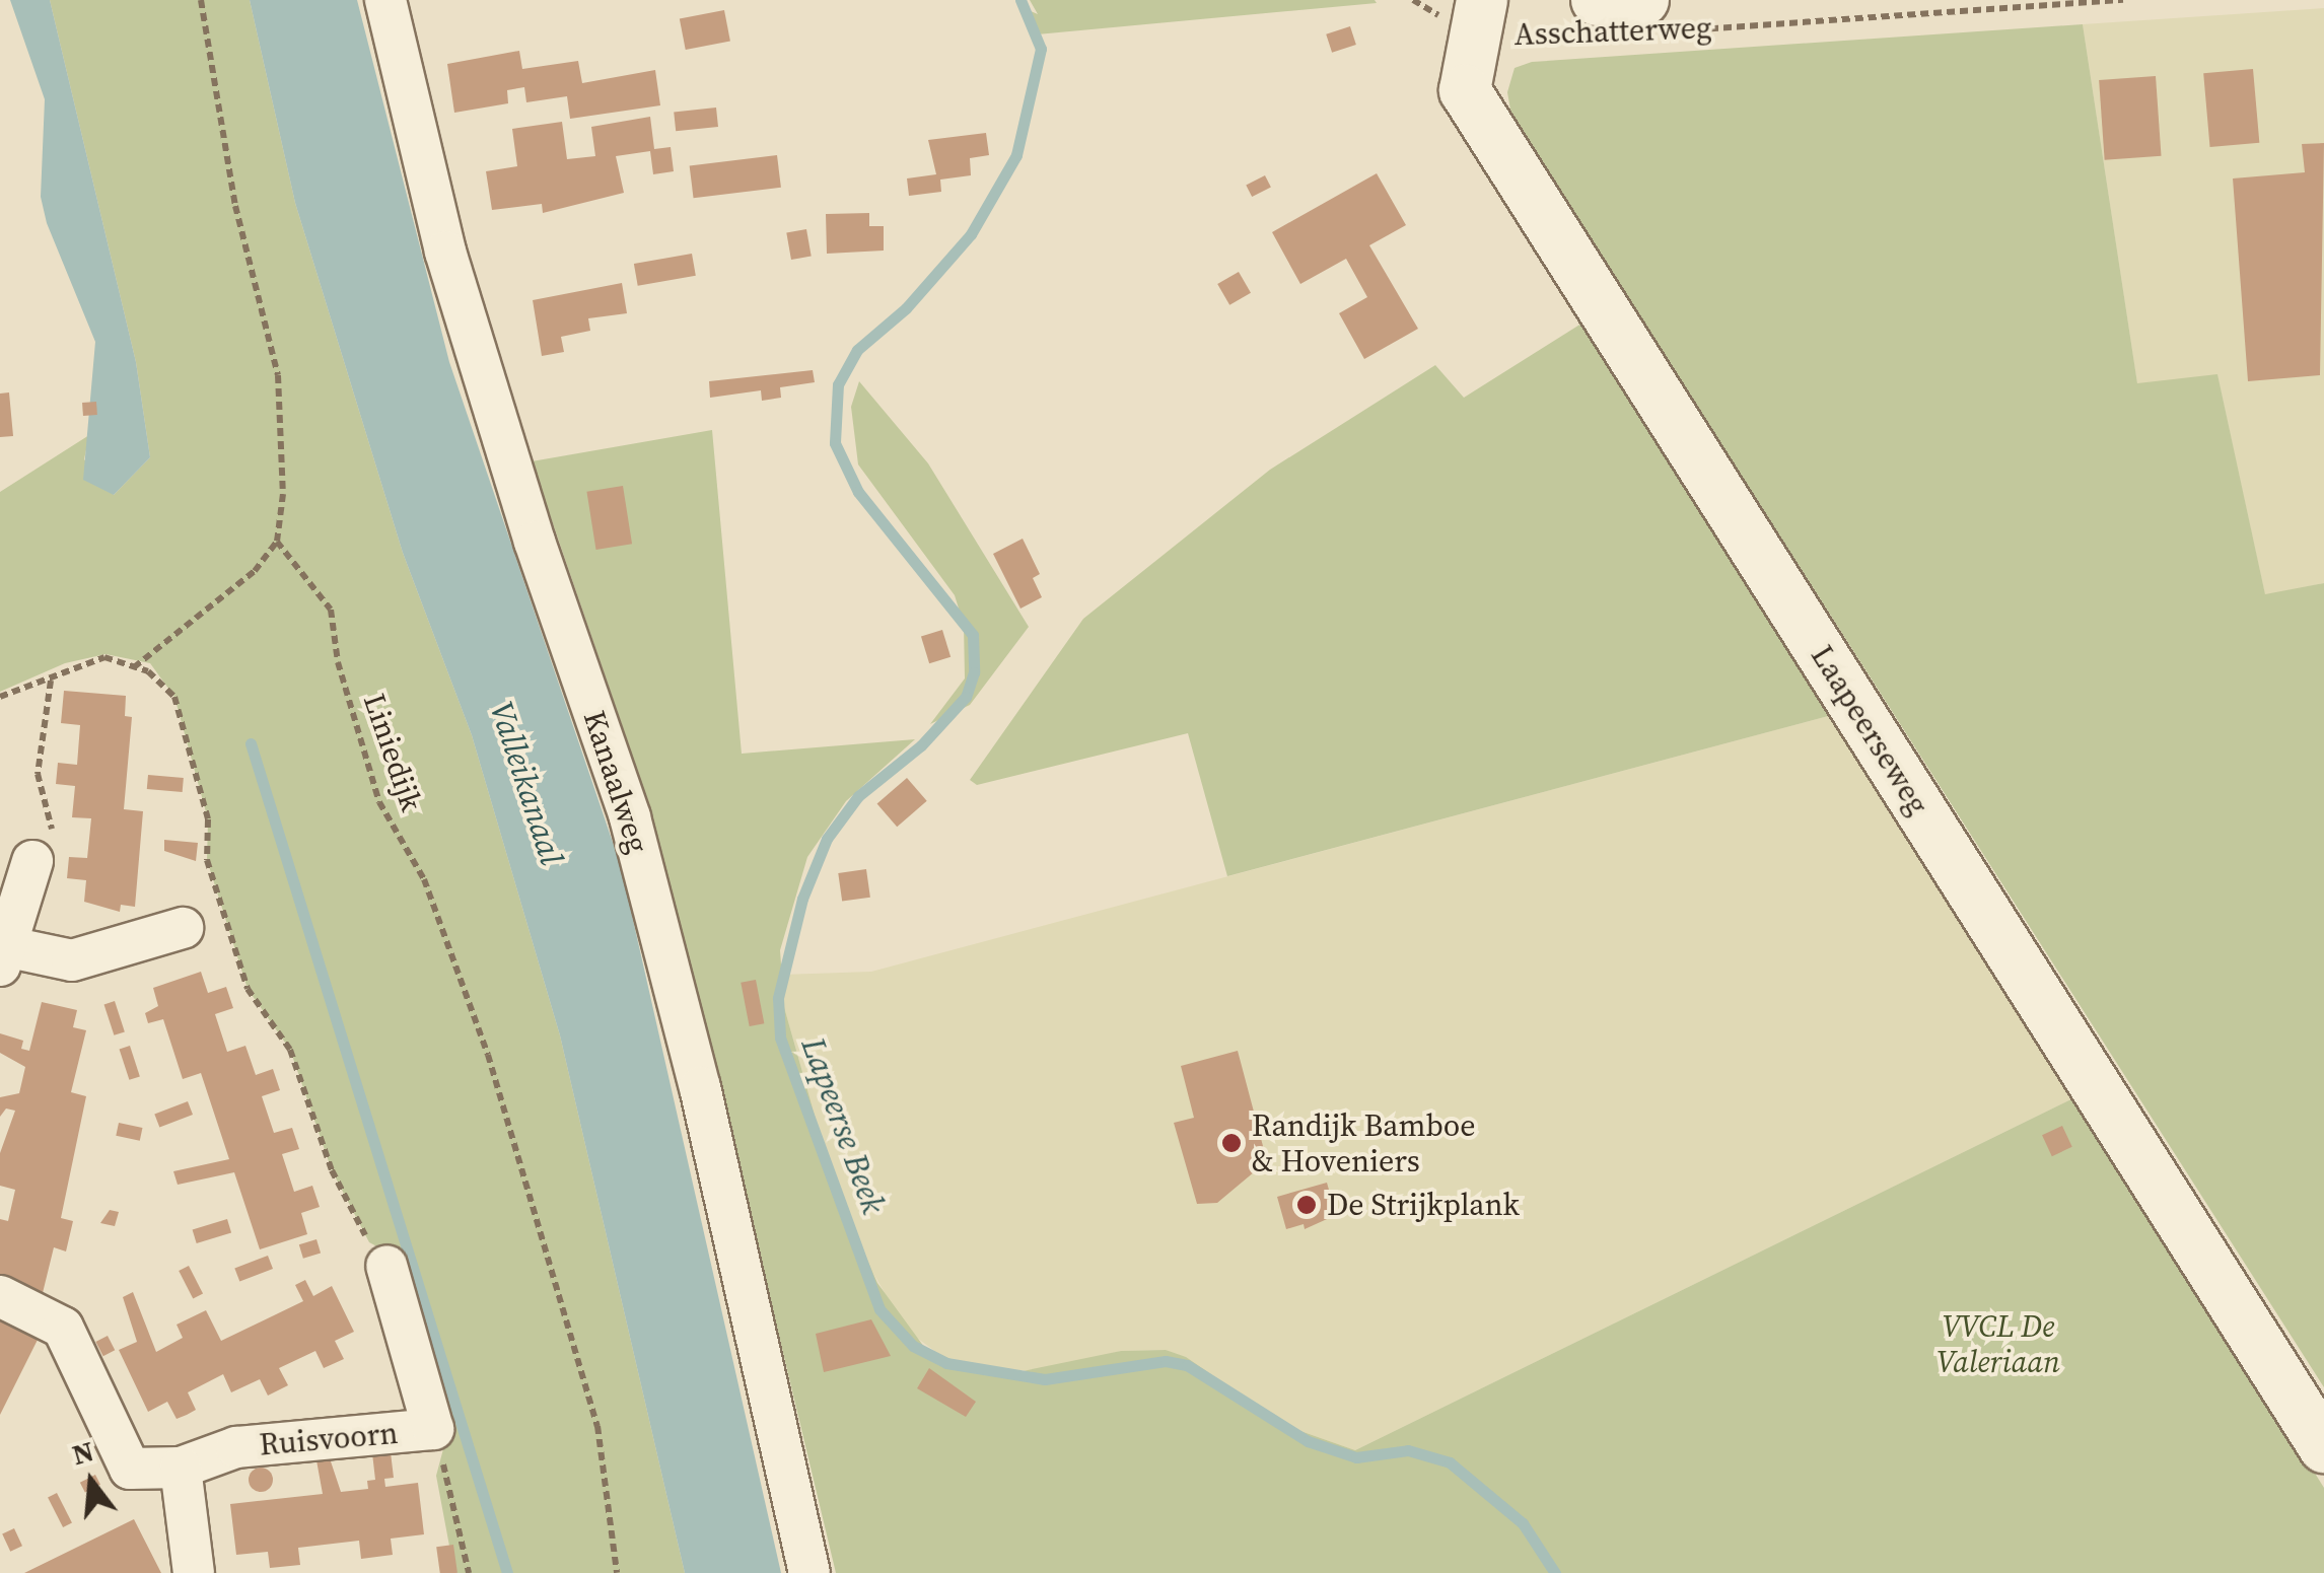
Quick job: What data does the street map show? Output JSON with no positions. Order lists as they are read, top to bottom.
{
  "streets": {
    "street": [
      "Asschatterweg",
      "Laapeerseweg",
      "Kanaalweg",
      "Ruisvoorn"
    ],
    "path": ["Liniedijk"]
  },
  "crossings": [
    ["Asschatterweg", "Laapeerseweg"]
  ],
  "water": ["Valleikanaal", "Lapeerse Beek"],
  "parks": ["VVCL De Valeriaan"],
  "places": ["Randijk Bamboe & Hoveniers", "De Strijkplank"],
  "north": "top"
}
